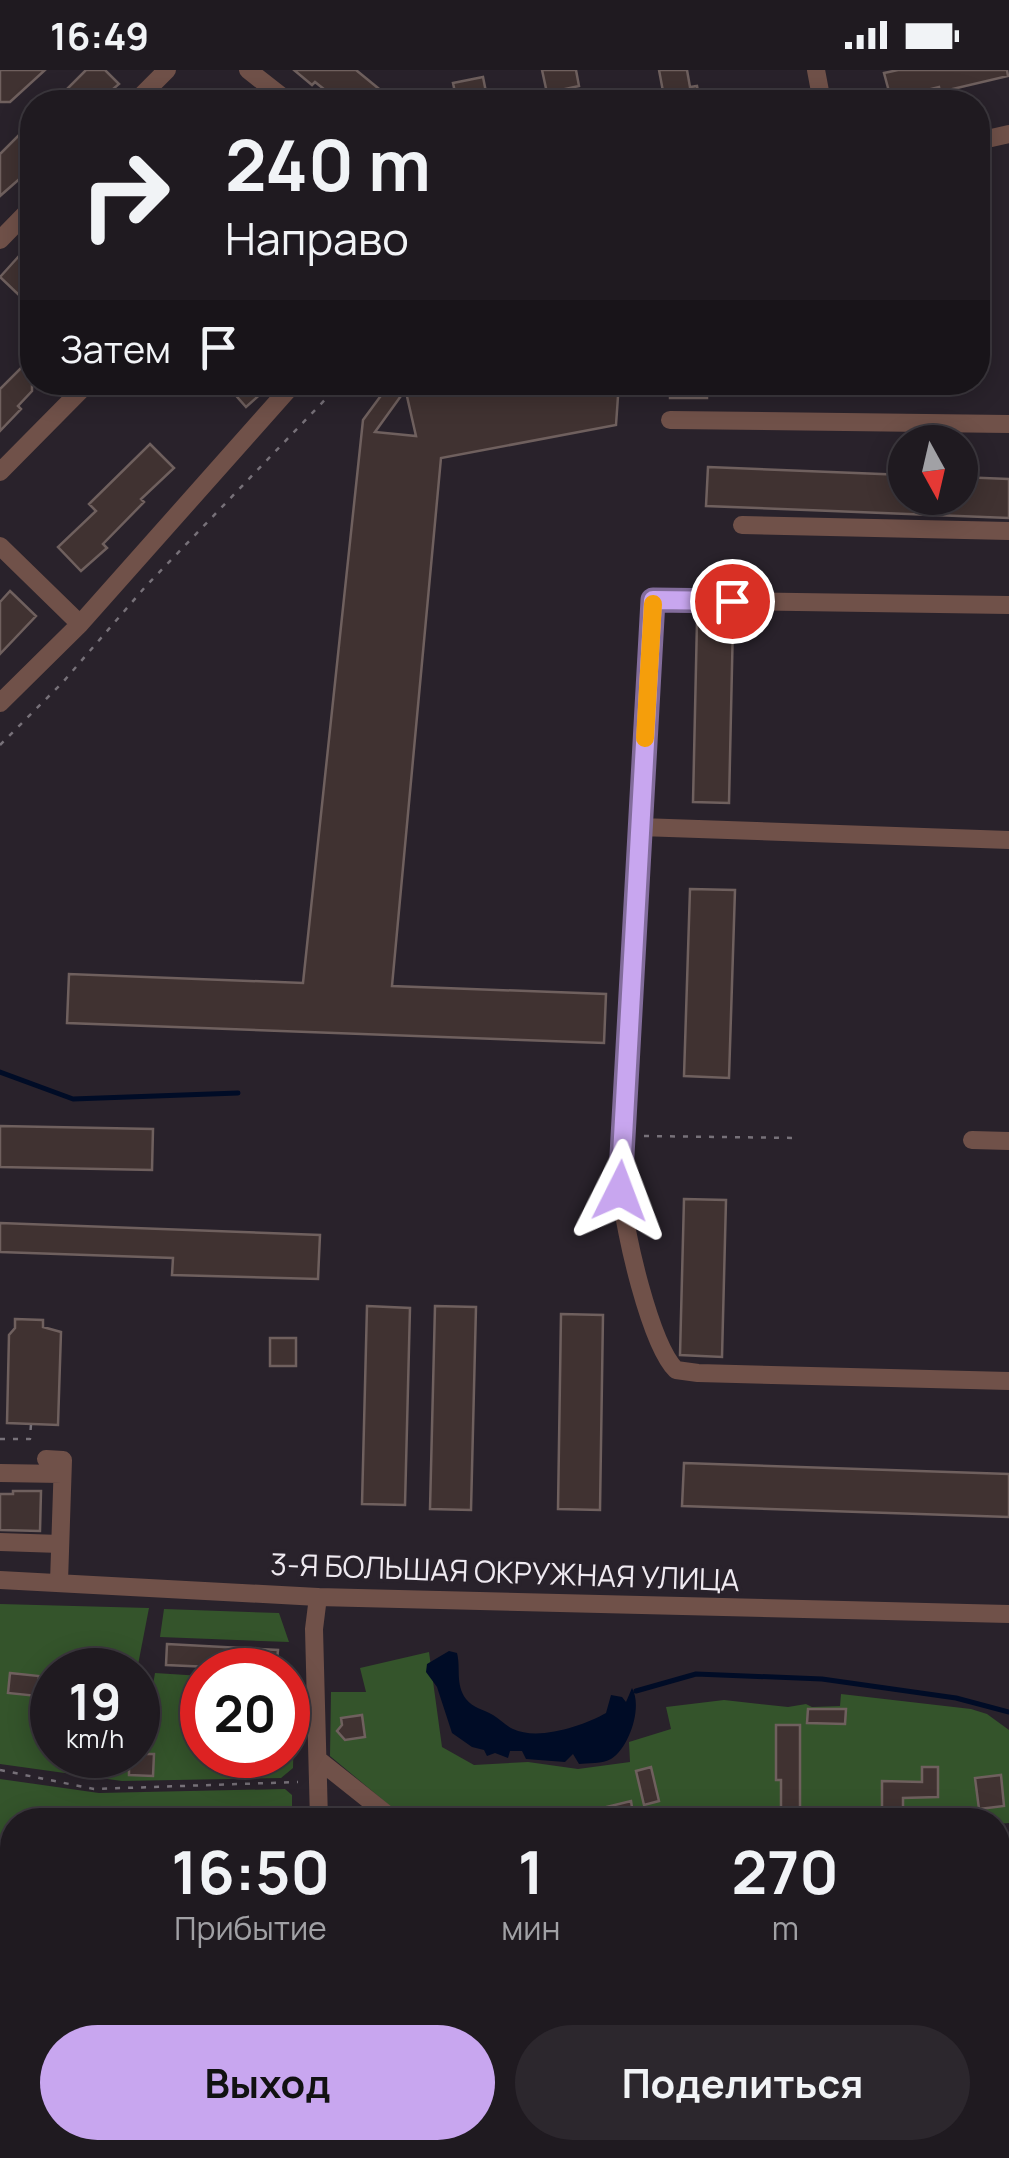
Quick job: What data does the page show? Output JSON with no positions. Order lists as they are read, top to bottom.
{
  "streets": {
    "street": ["3-Я БОЛЬШАЯ ОКРУЖНАЯ УЛИЦА"]
  },
  "north": "bottom",
  "page": {
    "status": "16:49",
    "turn": ["240 m", "Направо"],
    "then": "Затем",
    "speed": "19 km/h",
    "limit": "20",
    "eta": [
      "16:50",
      "Прибытие",
      "1",
      "мин",
      "270",
      "m"
    ],
    "buttons": ["Выход", "Поделиться"]
  }
}
